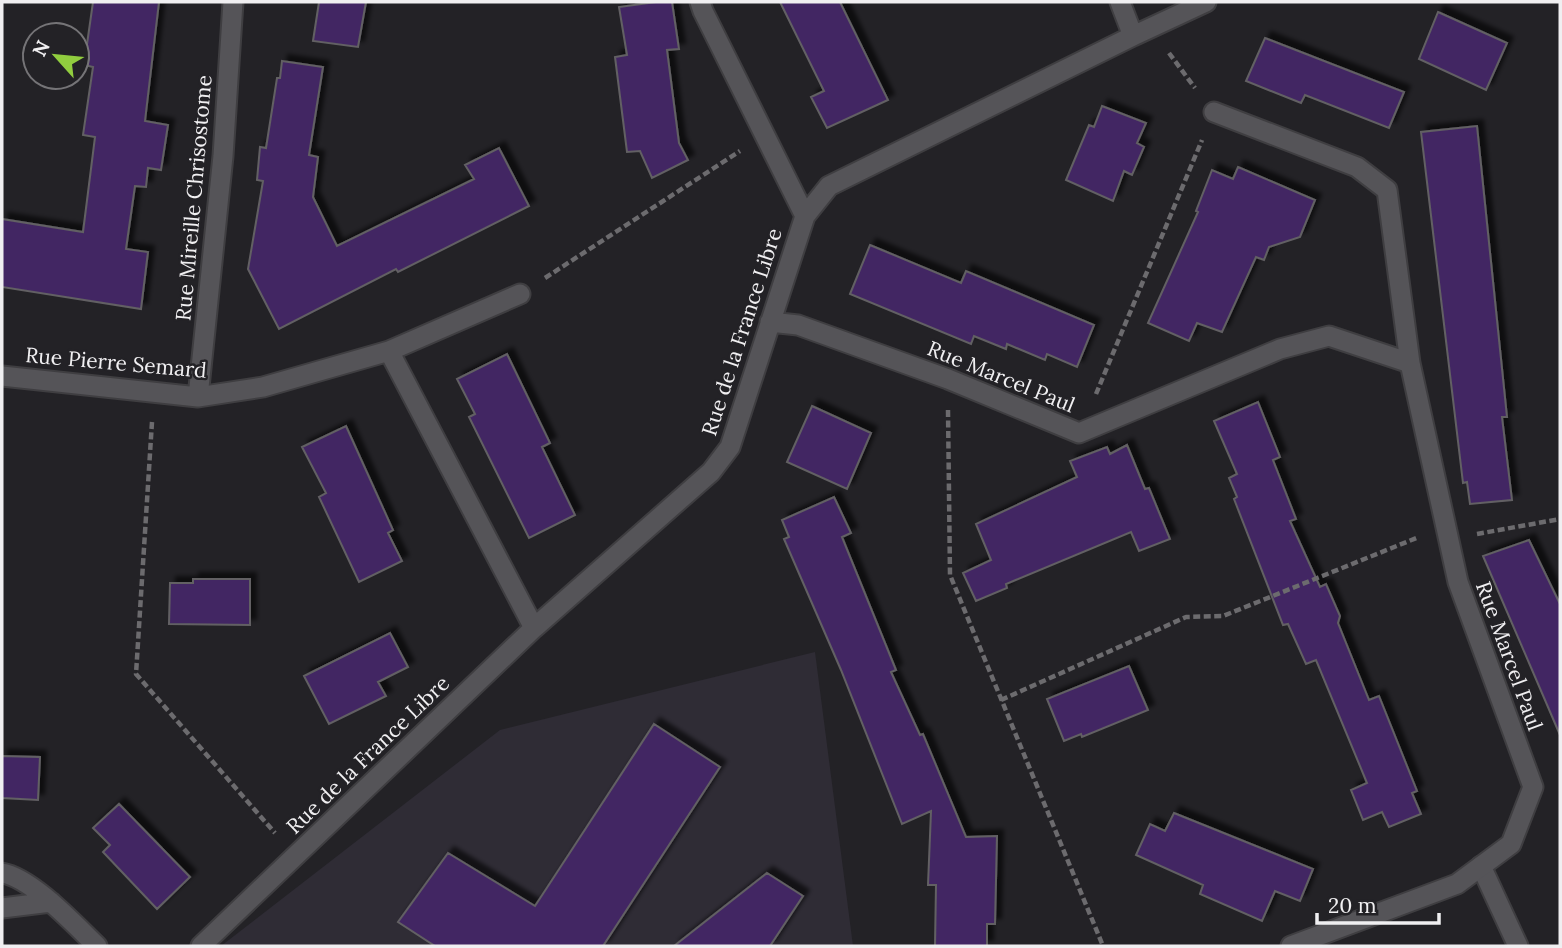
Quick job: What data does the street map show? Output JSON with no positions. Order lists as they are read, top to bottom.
{
  "streets": {
    "street": [
      "Rue Mireille Chrisostome",
      "Rue de la France Libre",
      "Rue Pierre Semard",
      "Rue Marcel Paul"
    ]
  },
  "crossings": [
    ["Rue Mireille Chrisostome", "Rue Pierre Semard"],
    ["Rue de la France Libre", "Rue Marcel Paul"]
  ],
  "scale_bar": "20 m",
  "north": "top left"
}
